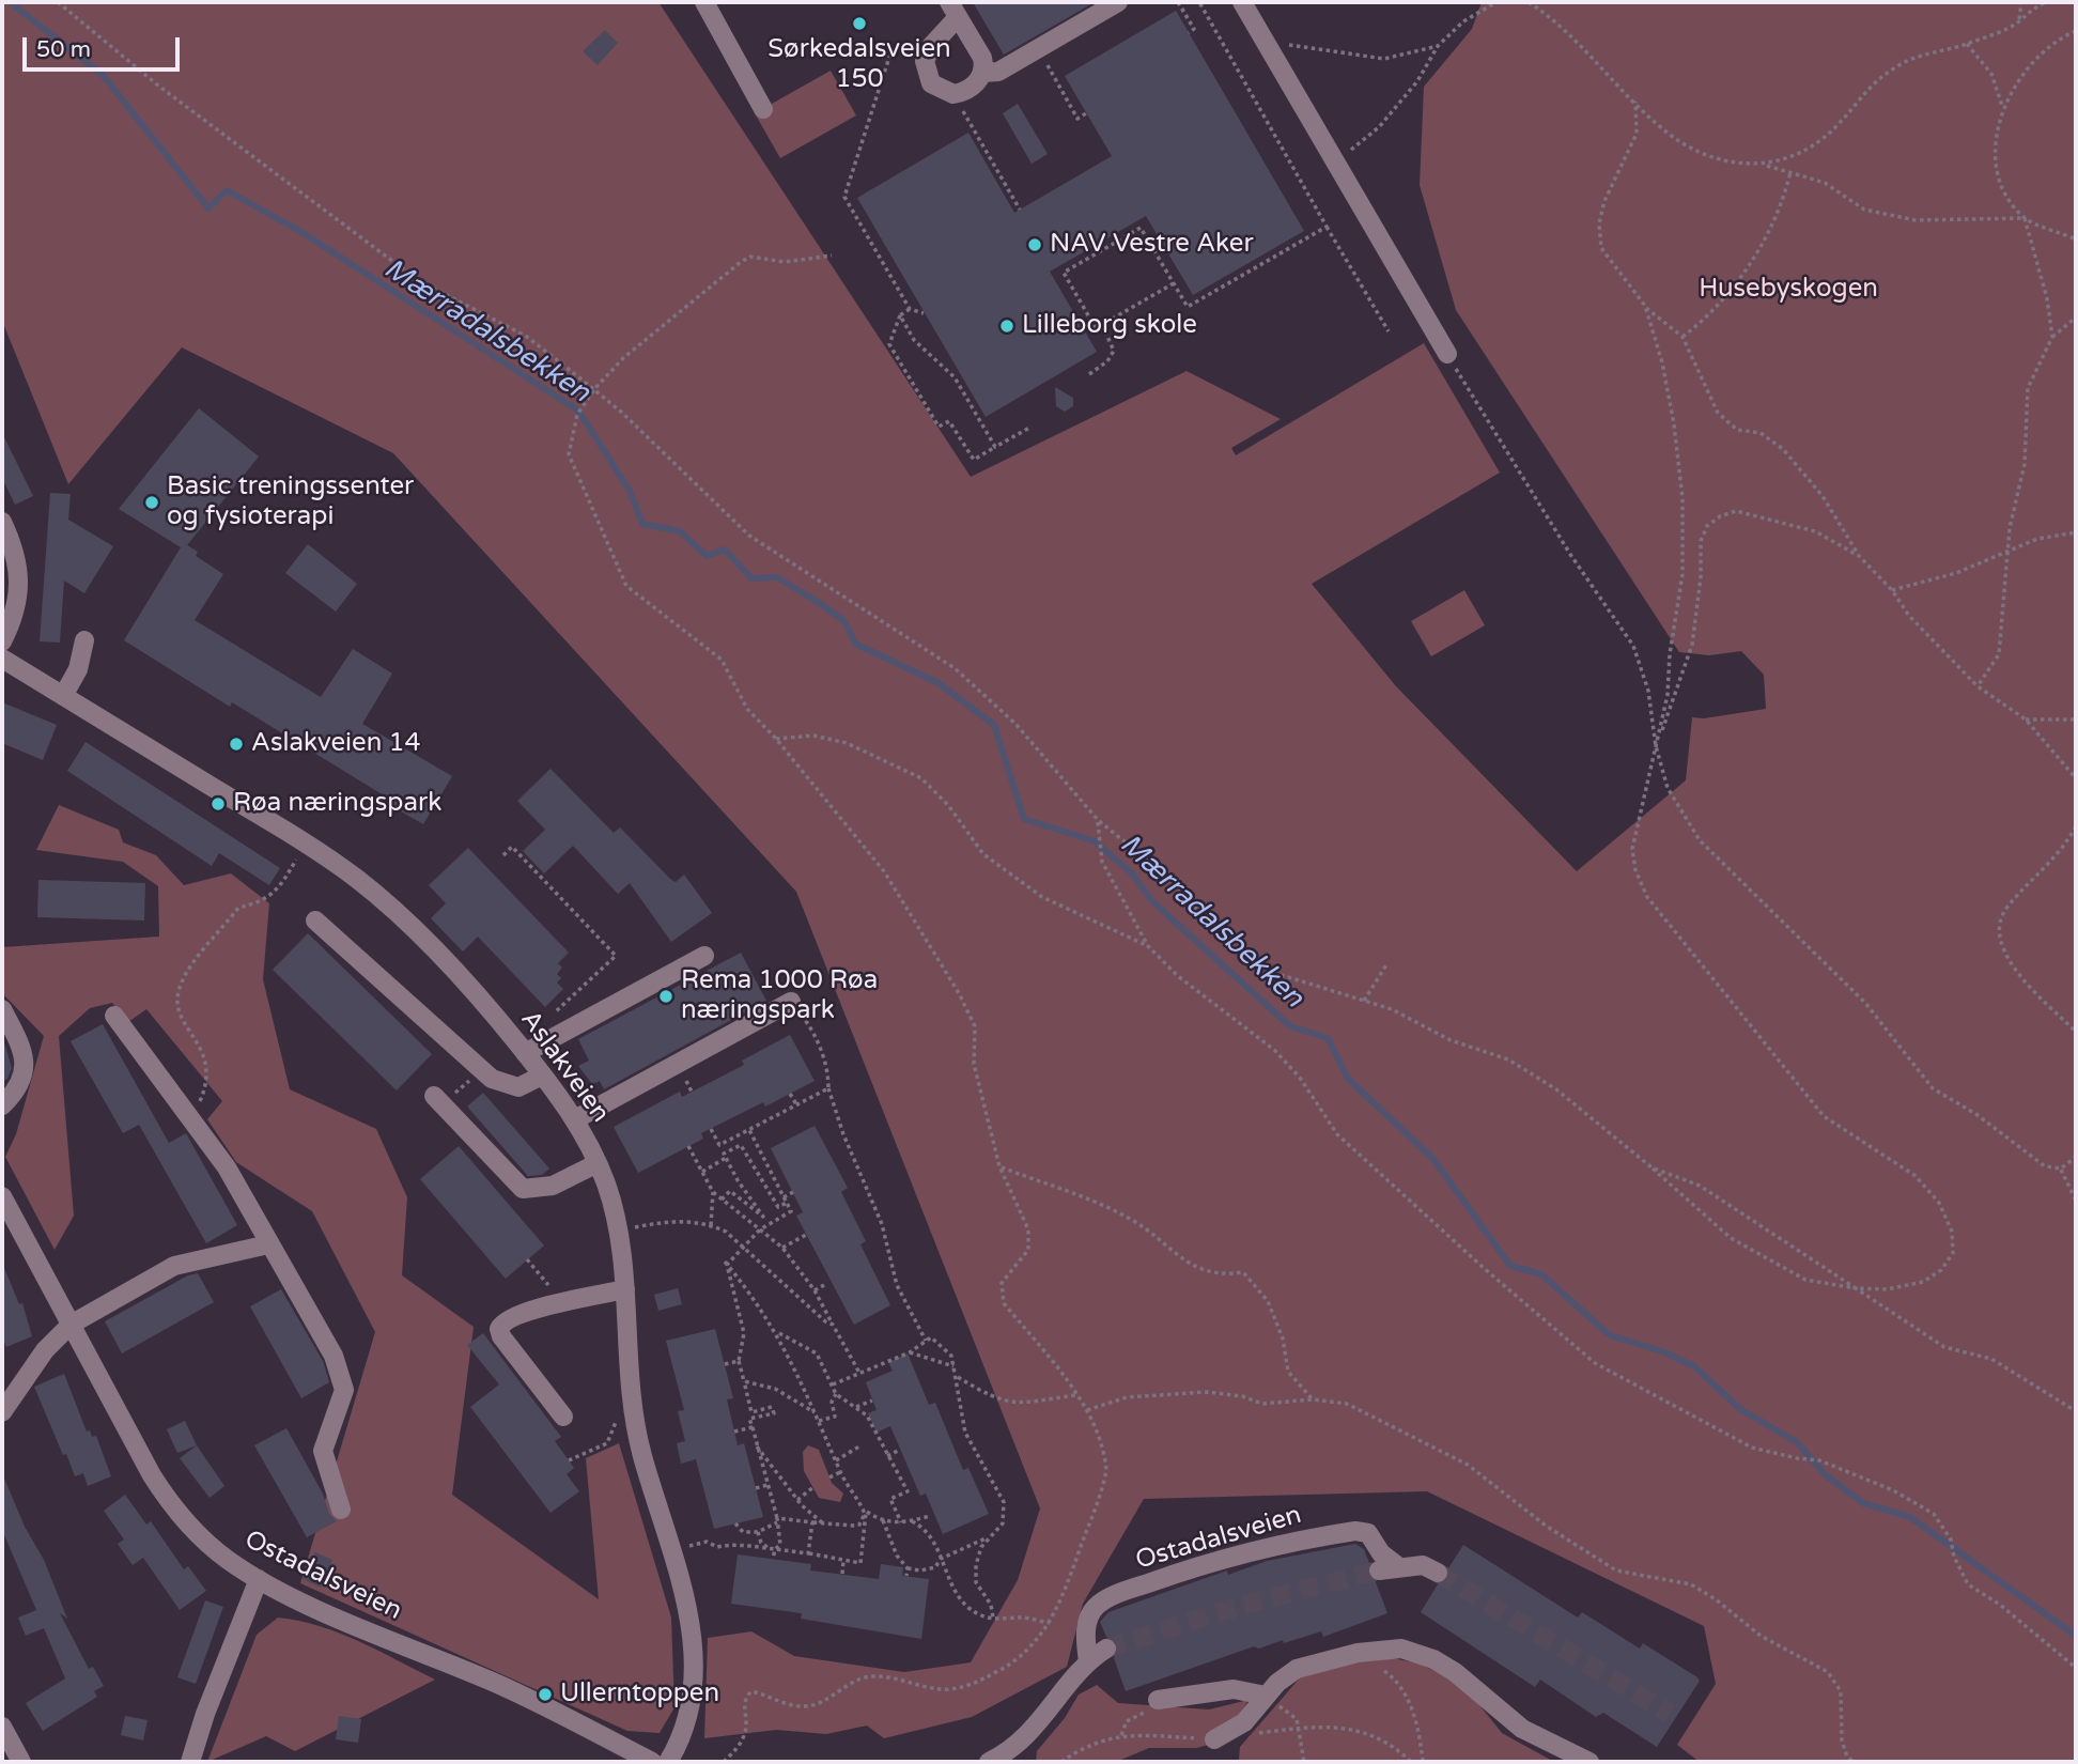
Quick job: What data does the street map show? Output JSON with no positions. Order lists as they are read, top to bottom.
{
  "streets": {
    "street": ["Aslakveien", "Ostadalsveien"]
  },
  "water": ["Mærradalsbekken"],
  "parks": ["Husebyskogen"],
  "places": [
    "Sørkedalsveien 150",
    "NAV Vestre Aker",
    "Lilleborg skole",
    "Basic treningssenter og fysioterapi",
    "Aslakveien 14",
    "Røa næringspark",
    "Rema 1000 Røa næringspark",
    "Ullerntoppen"
  ],
  "scale_bar": "50 m"
}
